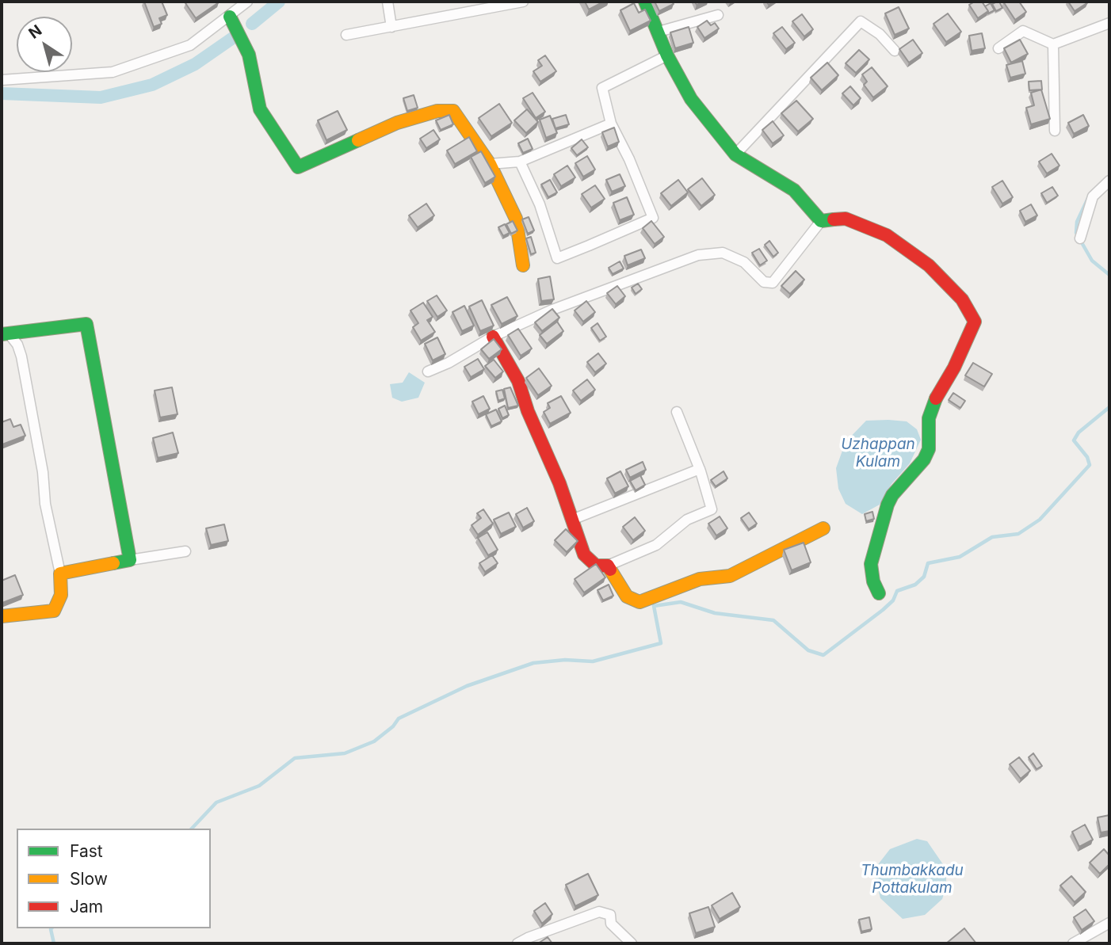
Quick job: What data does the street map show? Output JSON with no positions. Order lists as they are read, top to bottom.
{
  "water": ["Uzhappan Kulam", "Thumbakkadu Pottakulam"],
  "legend": ["Fast", "Slow", "Jam"],
  "north": "top left"
}
